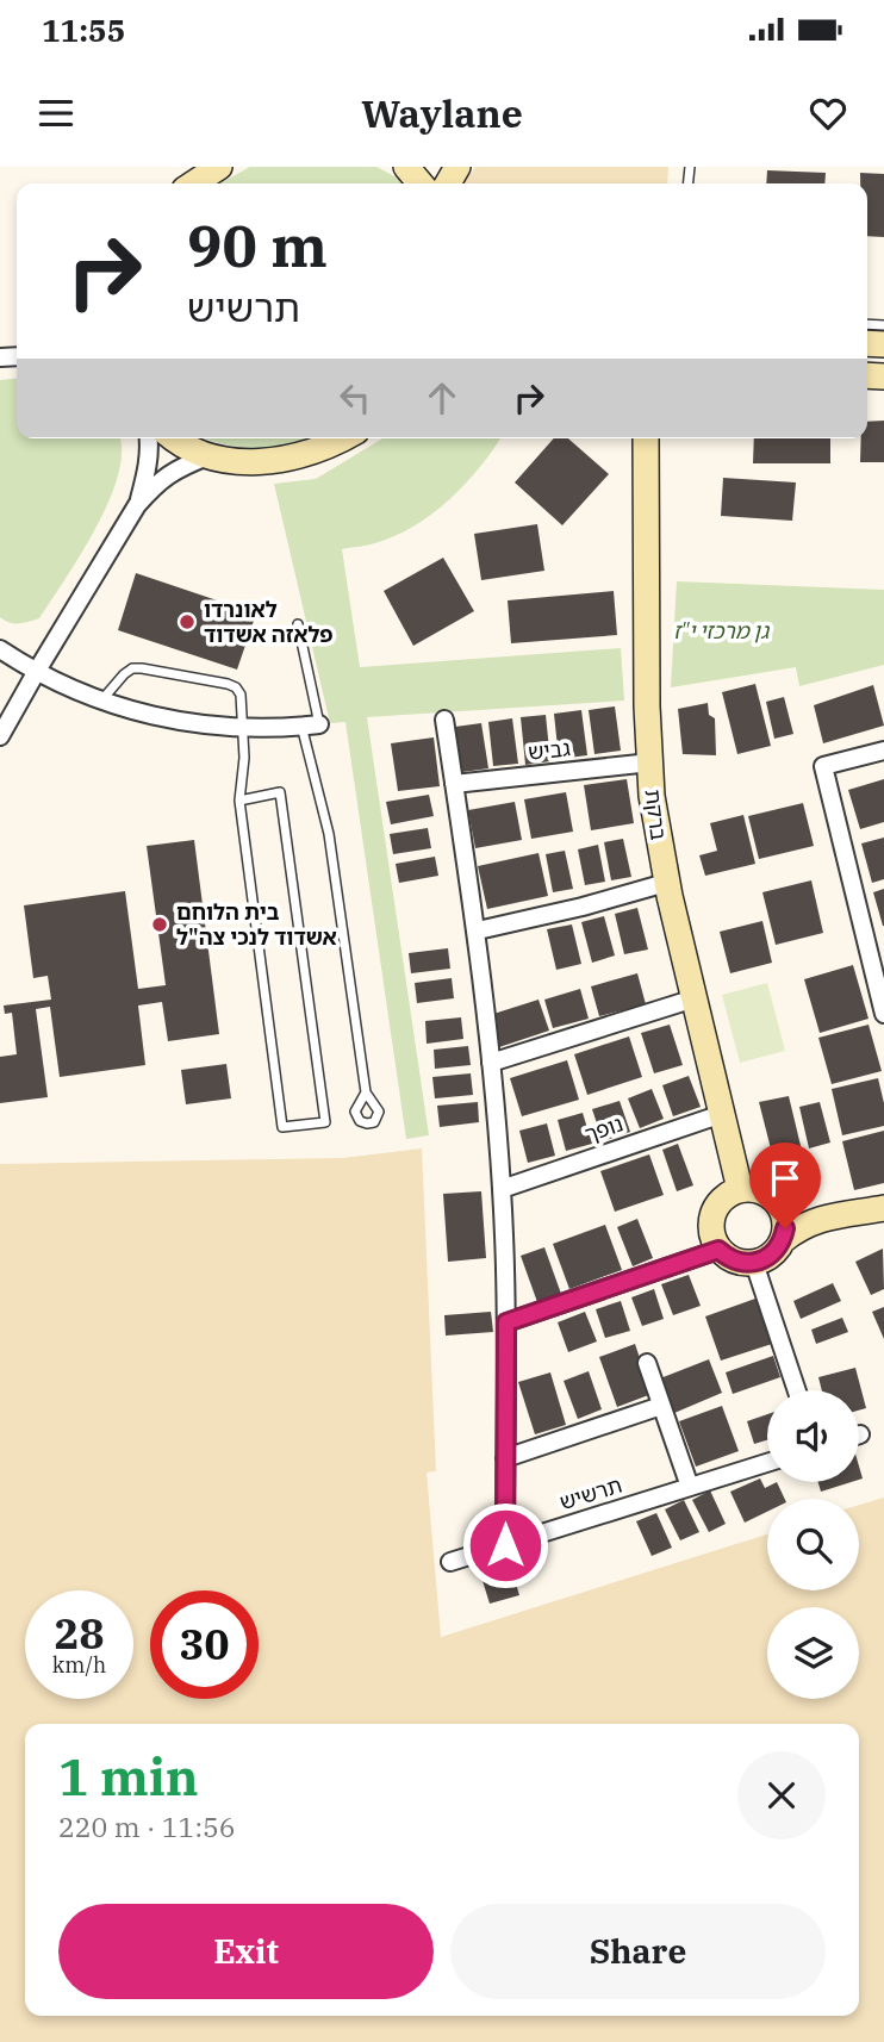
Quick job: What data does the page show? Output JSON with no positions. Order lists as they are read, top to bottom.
{
  "streets": {
    "street": [
      "גביש",
      "ברקת",
      "נופך",
      "תרשיש"
    ]
  },
  "crossings": [
    ["גביש", "ברקת"],
    ["ברקת", "נופך"]
  ],
  "parks": ["גן מרכזי י\"ז"],
  "places": ["לאונרדו פלאזה אשדוד", "בית הלוחם אשדוד לנכי צה\"ל"],
  "page": {
    "status": "11:55",
    "header": "Waylane",
    "turn": ["90 m", "תרשיש"],
    "speed": "28 km/h",
    "limit": "30",
    "heading": ["1 min", "220 m · 11:56"],
    "buttons": ["Exit", "Share"]
  }
}
